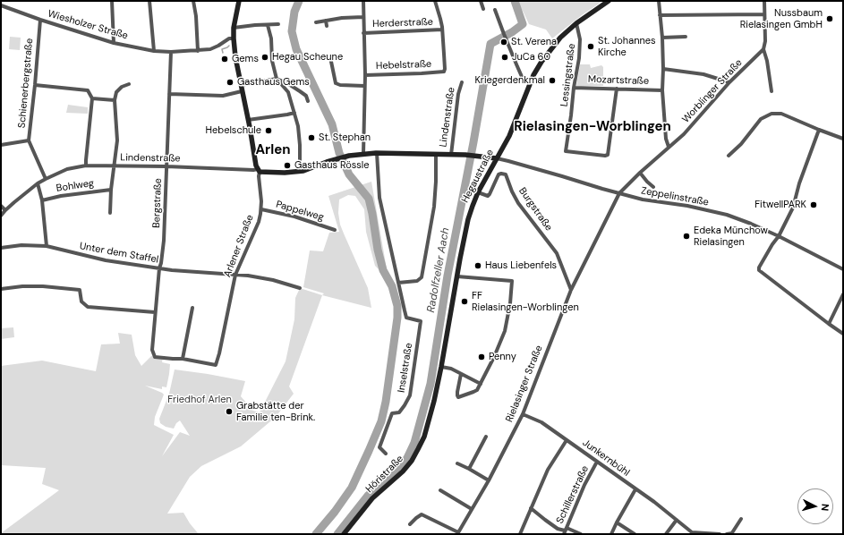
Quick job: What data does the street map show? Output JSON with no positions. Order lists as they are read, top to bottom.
{
  "streets": {
    "main road": [
      "Lindenstraße",
      "Hegaustraße",
      "Arlener Straße",
      "Höristraße"
    ],
    "street": [
      "Herderstraße",
      "Wiesholzer Straße",
      "Hebelstraße",
      "Lessingstraße",
      "Mozartstraße",
      "Schienerbergstraße",
      "Worblinger Straße",
      "Bohlweg",
      "Zeppelinstraße",
      "Bergstraße",
      "Burgstraße",
      "Pappelweg",
      "Unter dem Staffel",
      "Inselstraße",
      "Rielasinger Straße",
      "Junkernbühl",
      "Schillerstraße"
    ]
  },
  "crossings": [
    ["Herderstraße", "Hebelstraße"],
    ["Wiesholzer Straße", "Schienerbergstraße"],
    ["Wiesholzer Straße", "Bergstraße"],
    ["Wiesholzer Straße", "Arlener Straße"],
    ["Lessingstraße", "Mozartstraße"],
    ["Lessingstraße", "Hegaustraße"],
    ["Worblinger Straße", "Zeppelinstraße"],
    ["Worblinger Straße", "Burgstraße"],
    ["Worblinger Straße", "Rielasinger Straße"],
    ["Lindenstraße", "Hegaustraße"],
    ["Lindenstraße", "Zeppelinstraße"],
    ["Lindenstraße", "Bergstraße"],
    ["Lindenstraße", "Arlener Straße"],
    ["Lindenstraße", "Inselstraße"],
    ["Hegaustraße", "Zeppelinstraße"],
    ["Hegaustraße", "Burgstraße"],
    ["Hegaustraße", "Höristraße"],
    ["Bergstraße", "Arlener Straße"],
    ["Bergstraße", "Unter dem Staffel"],
    ["Burgstraße", "Rielasinger Straße"],
    ["Pappelweg", "Arlener Straße"],
    ["Arlener Straße", "Unter dem Staffel"],
    ["Rielasinger Straße", "Junkernbühl"],
    ["Junkernbühl", "Schillerstraße"]
  ],
  "districts": ["Rielasingen-Worblingen", "Arlen"],
  "water": ["Radolfzeller Aach"],
  "parks": ["Friedhof Arlen"],
  "places": [
    "Nussbaum Rielasingen GmbH",
    "St. Verena",
    "St. Johannes Kirche",
    "Hegau Scheune",
    "JuCa 60",
    "Gems",
    "Kriegerdenkmal",
    "Gasthaus Gems",
    "Hebelschule",
    "St. Stephan",
    "Gasthaus Rössle",
    "FitwellPARK",
    "Edeka Münchow Rielasingen",
    "Haus Liebenfels",
    "FF Rielasingen-Worblingen",
    "Penny",
    "Grabstätte der Familie ten-Brink."
  ],
  "north": "right"
}
